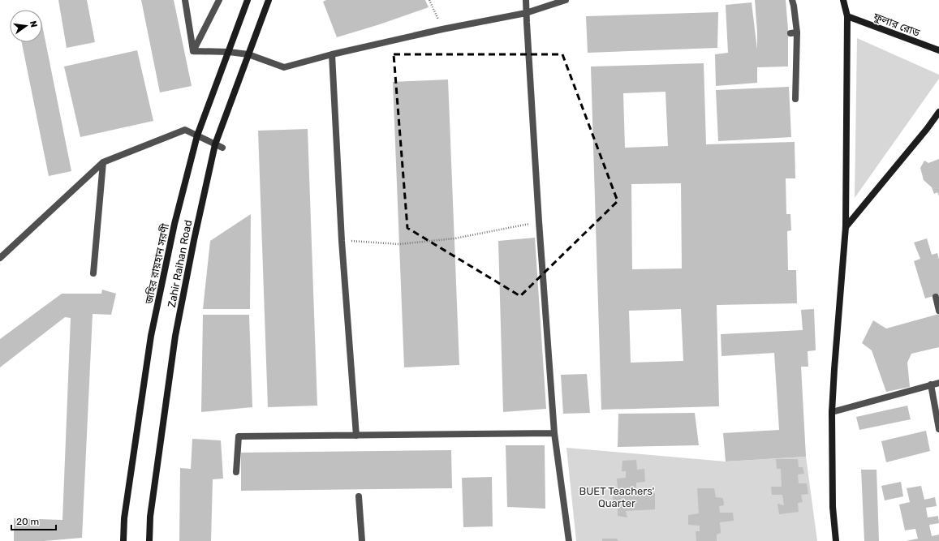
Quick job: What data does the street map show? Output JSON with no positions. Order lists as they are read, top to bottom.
{
  "streets": {
    "main road": ["ফুলার রোড", "জহির রায়হান সরণী", "Zahir Raihan Road"]
  },
  "parks": ["BUET Teachers' Quarter"],
  "scale_bar": "20 m",
  "north": "right"
}
